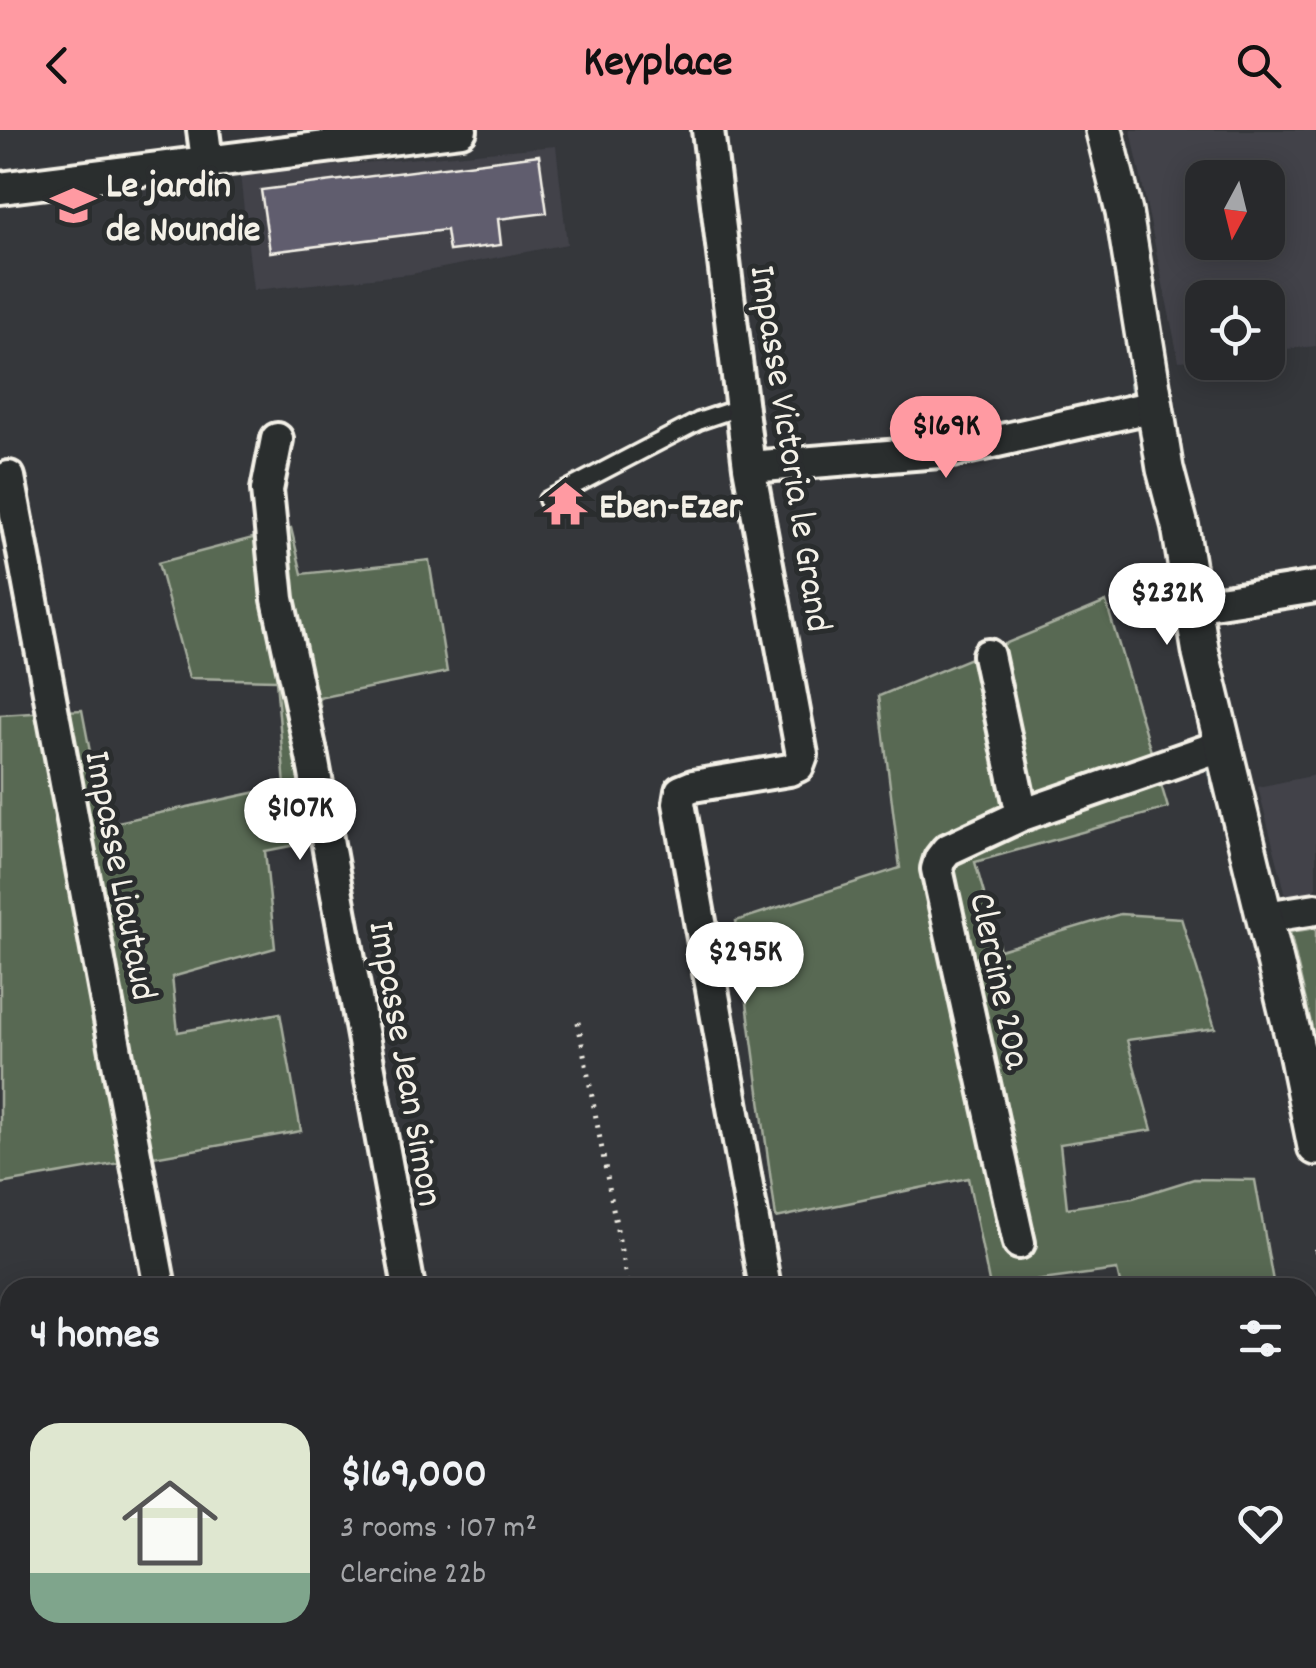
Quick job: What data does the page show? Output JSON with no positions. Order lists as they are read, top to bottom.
{
  "streets": {
    "street": [
      "Impasse Victoria le Grand",
      "Impasse Liautaud",
      "Clercine 20a",
      "Impasse Jean Simon"
    ]
  },
  "places": {
    "school or university": ["Le jardin de Noundie"],
    "temple": ["Eben-Ezer"]
  },
  "north": "bottom",
  "page": {
    "header": "Keyplace",
    "price": [
      "$169K",
      "$232K",
      "$107K",
      "$295K"
    ],
    "heading": "4 homes",
    "list": [
      {
        "name": "$169,000",
        "note": "3 rooms · 107 m² · Clercine 22b"
      }
    ]
  }
}
